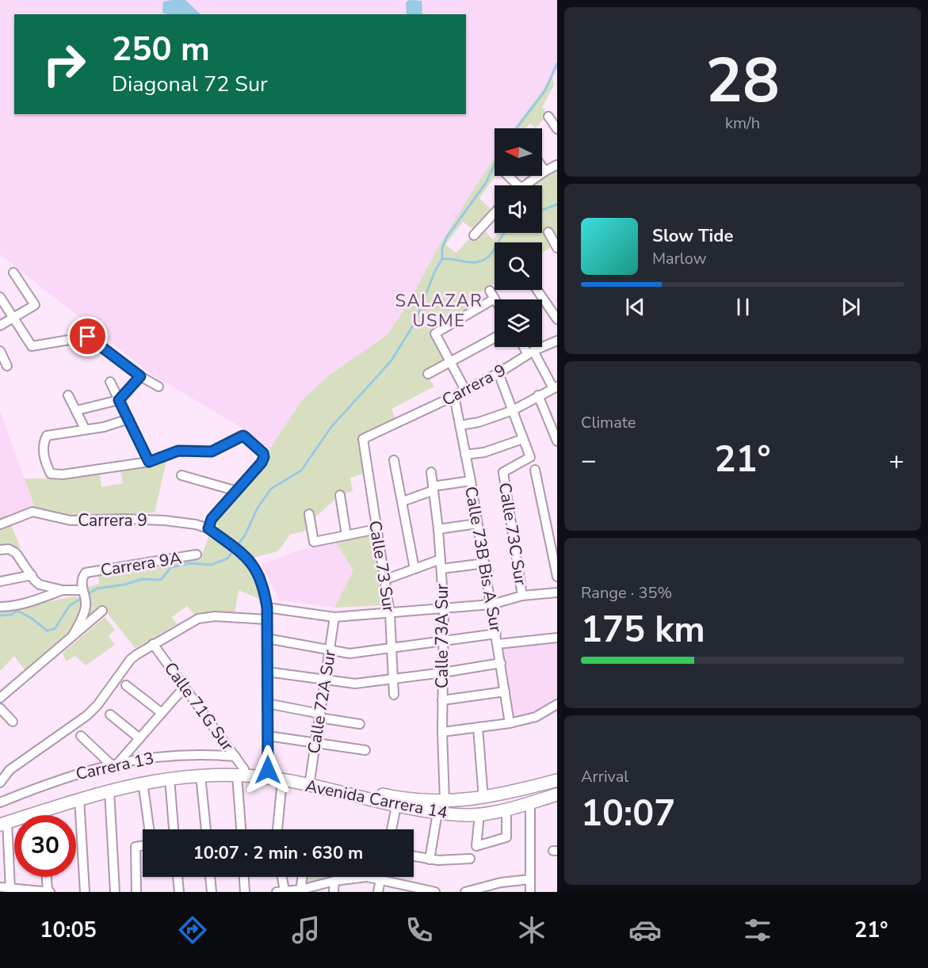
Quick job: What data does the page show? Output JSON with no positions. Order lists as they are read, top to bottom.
{
  "streets": {
    "main road": ["Avenida Carrera 14"],
    "street": [
      "Carrera 9",
      "Calle 73C Sur",
      "Calle 73B Bis A Sur",
      "Carrera 9A",
      "Calle 73 Sur",
      "Calle 73A Sur",
      "Calle 72A Sur",
      "Calle 71G Sur",
      "Carrera 13"
    ]
  },
  "crossings": [
    ["Carrera 9", "Calle 73B Bis A Sur"],
    ["Carrera 9", "Calle 73 Sur"],
    ["Carrera 9", "Avenida Carrera 14"],
    ["Calle 73A Sur", "Avenida Carrera 14"],
    ["Calle 72A Sur", "Avenida Carrera 14"],
    ["Calle 71G Sur", "Carrera 13"],
    ["Calle 71G Sur", "Avenida Carrera 14"]
  ],
  "districts": ["SALAZAR USME"],
  "north": "left",
  "page": {
    "tile": [
      ["28", "km/h"],
      "Climate",
      ["Range · 35%", "175 km"],
      ["Arrival", "10:07"]
    ],
    "turn": ["250 m", "Diagonal 72 Sur"],
    "song": ["Slow Tide", "Marlow"],
    "heat": ["−", "21°", "+"],
    "limit": "30",
    "trip": "10:07 · 2 min · 630 m",
    "tabs": ["10:05", "21°"]
  }
}
